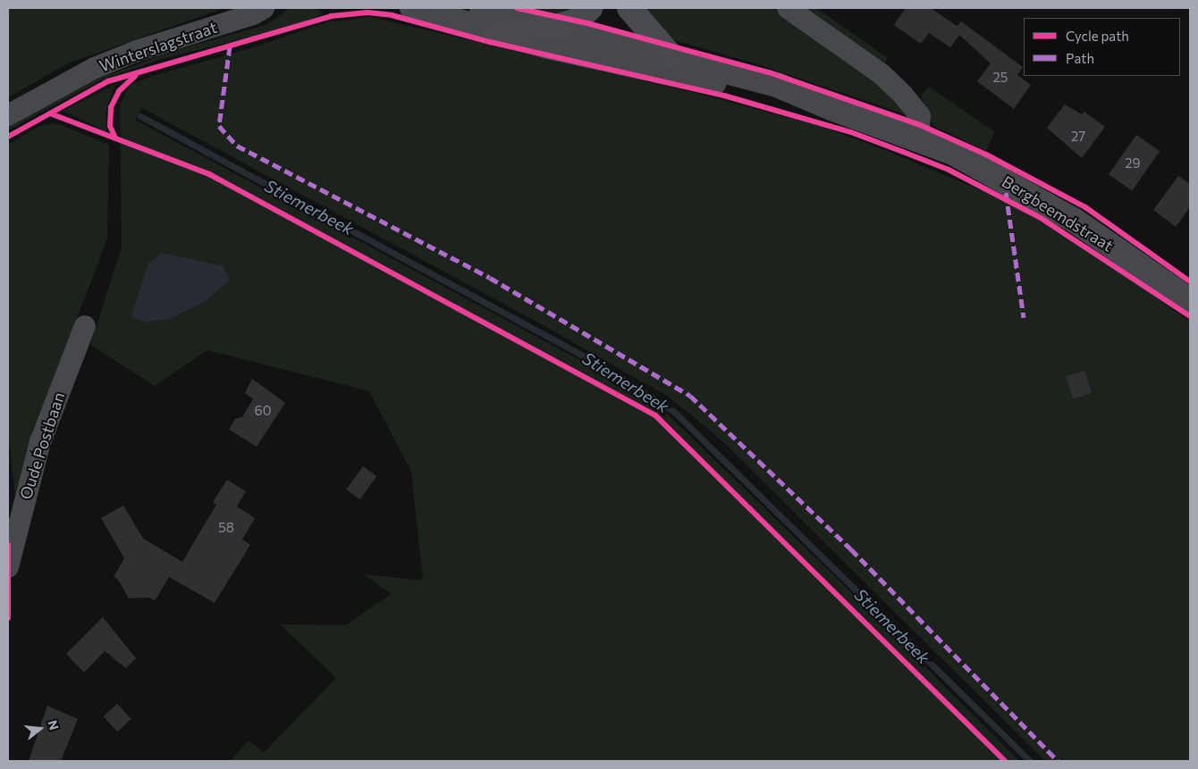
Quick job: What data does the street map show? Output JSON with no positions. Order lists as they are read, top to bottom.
{
  "streets": {
    "street": ["Winterslagstraat", "Bergbeemdstraat", "Oude Postbaan"]
  },
  "water": ["Stiemerbeek"],
  "house_numbers": [
    "25",
    "27",
    "29",
    "60",
    "58"
  ],
  "legend": ["Cycle path", "Path"],
  "north": "right"
}
